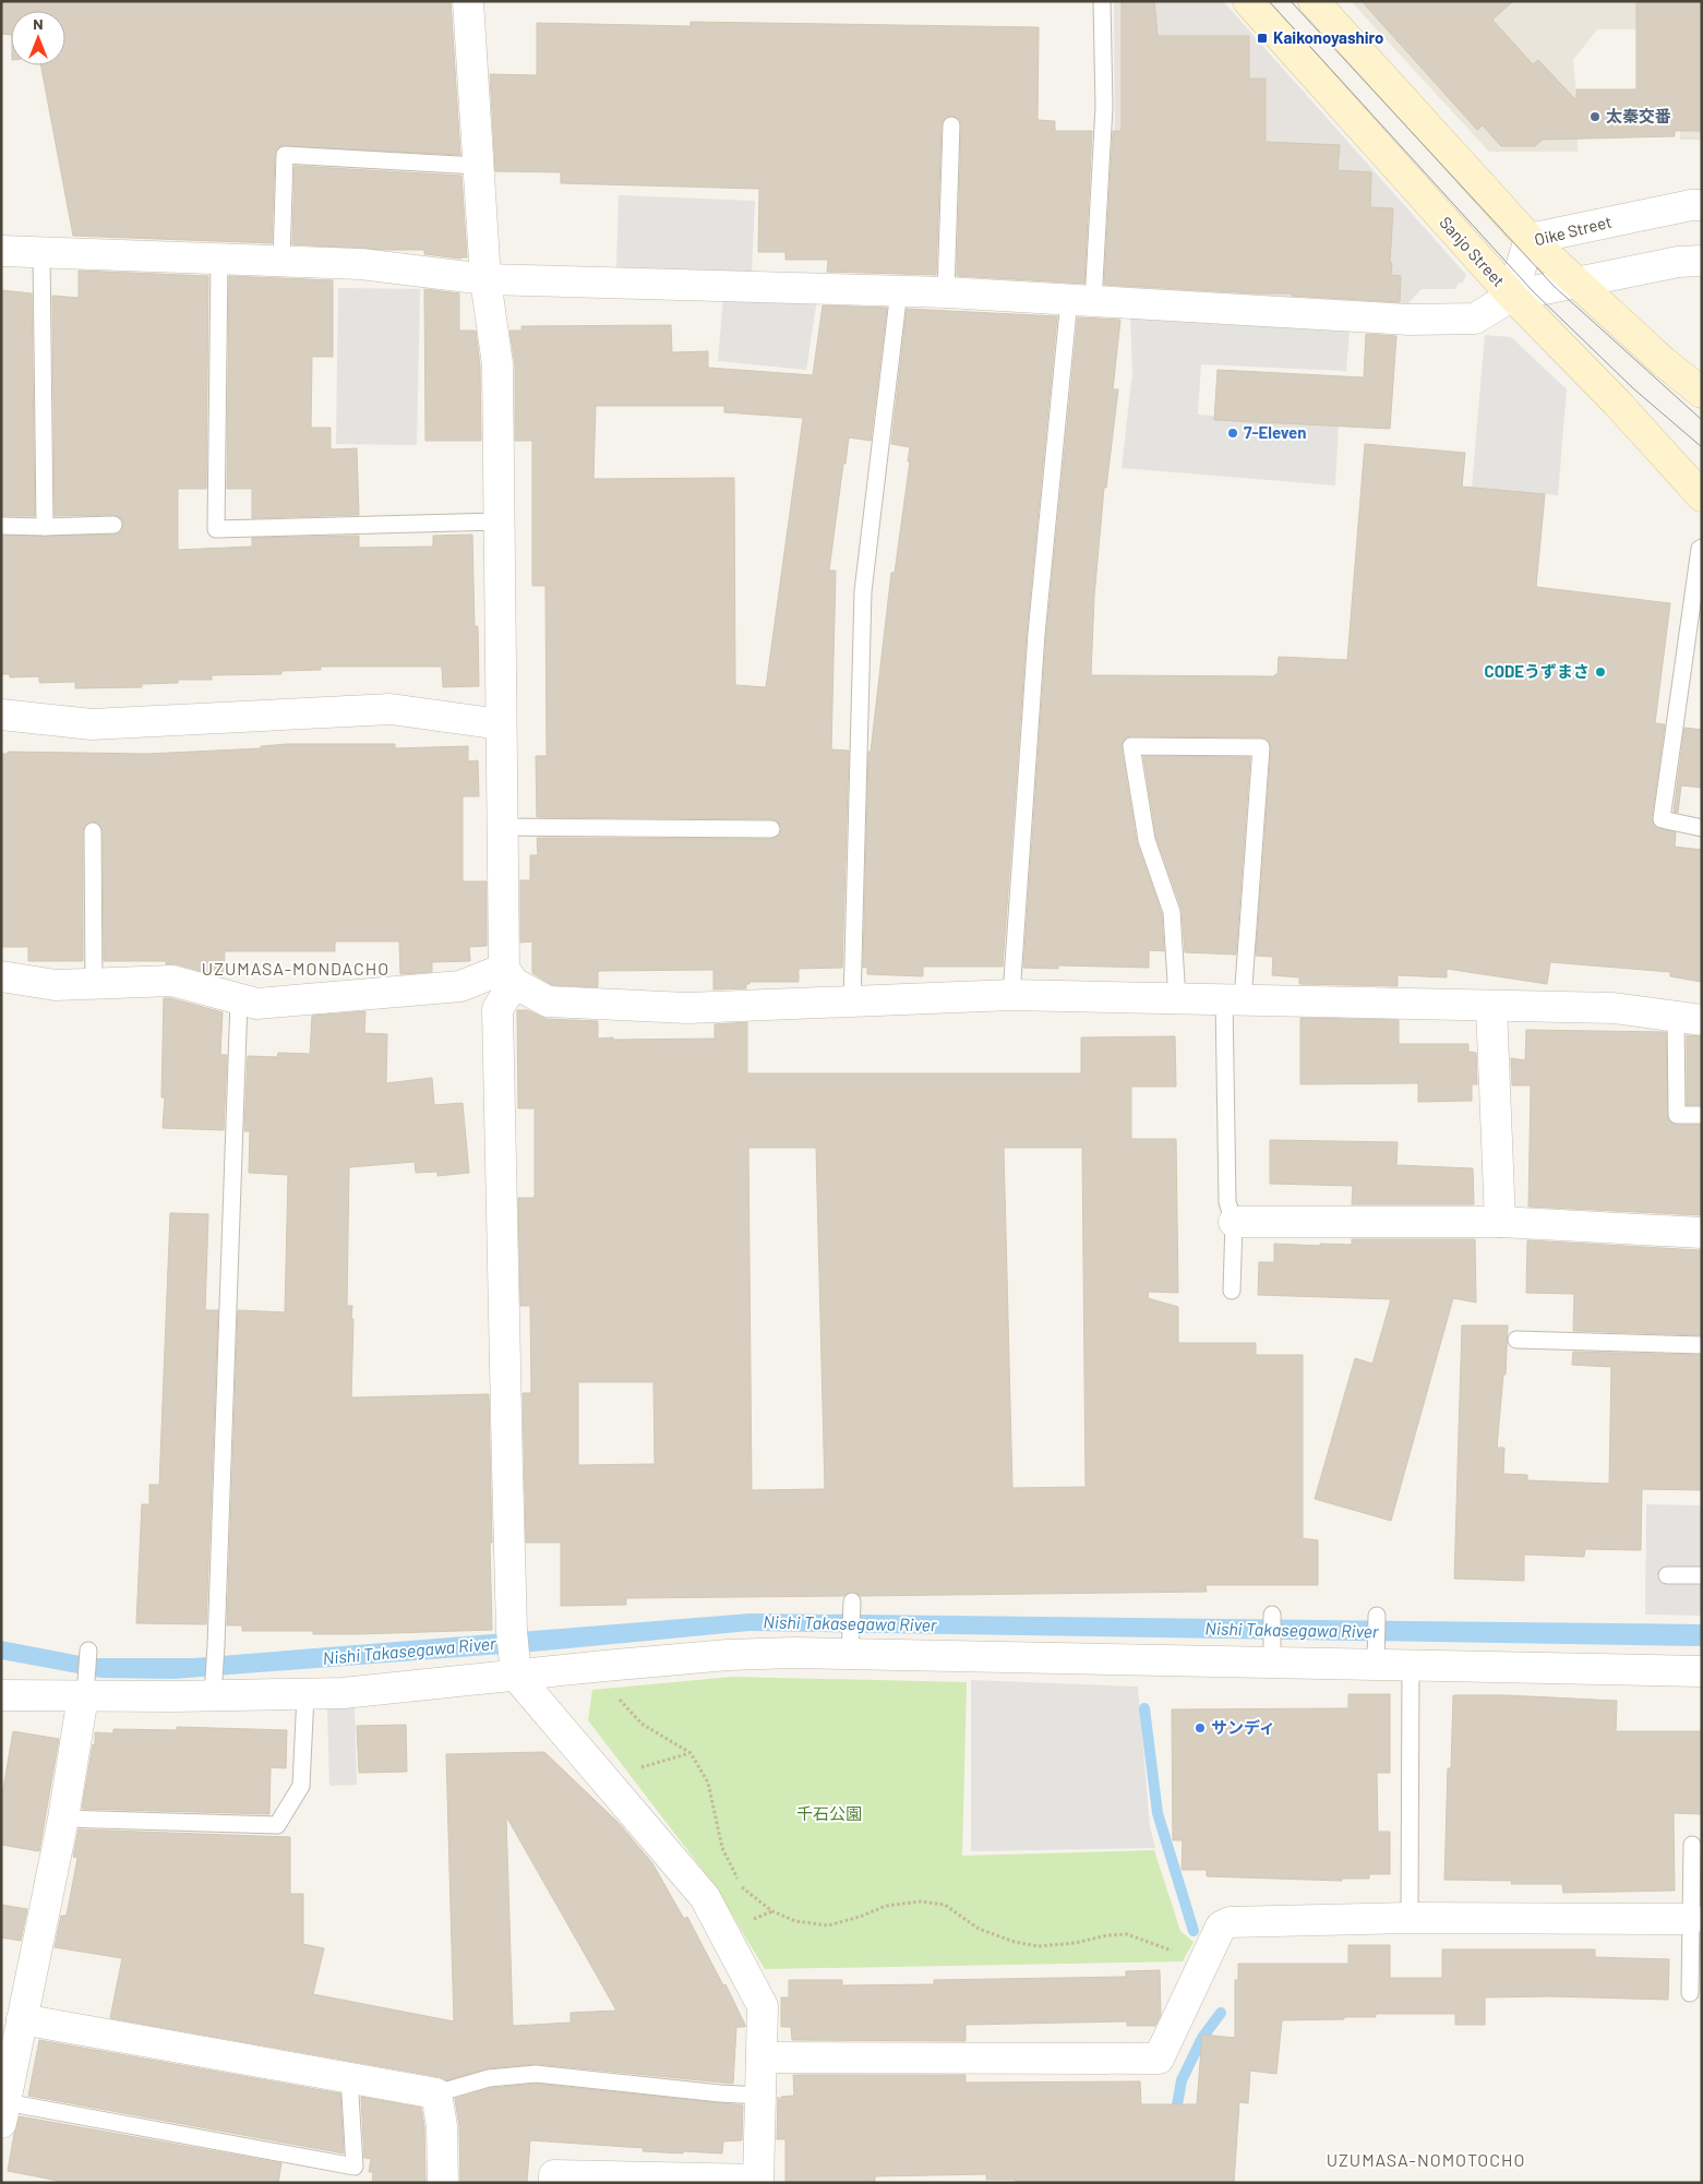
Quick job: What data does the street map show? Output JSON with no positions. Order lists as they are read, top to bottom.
{
  "streets": {
    "main road": ["Sanjo Street"],
    "street": ["Oike Street"]
  },
  "crossings": [
    ["Oike Street", "Sanjo Street"]
  ],
  "districts": ["UZUMASA-MONDACHO", "UZUMASA-NOMOTOCHO"],
  "water": ["Nishi Takasegawa River"],
  "parks": ["千石公園"],
  "places": {
    "transit": ["Kaikonoyashiro"],
    "other": [
      "太秦交番",
      "7-Eleven",
      "CODEうずまさ",
      "サンディ"
    ]
  },
  "north": "top"
}
